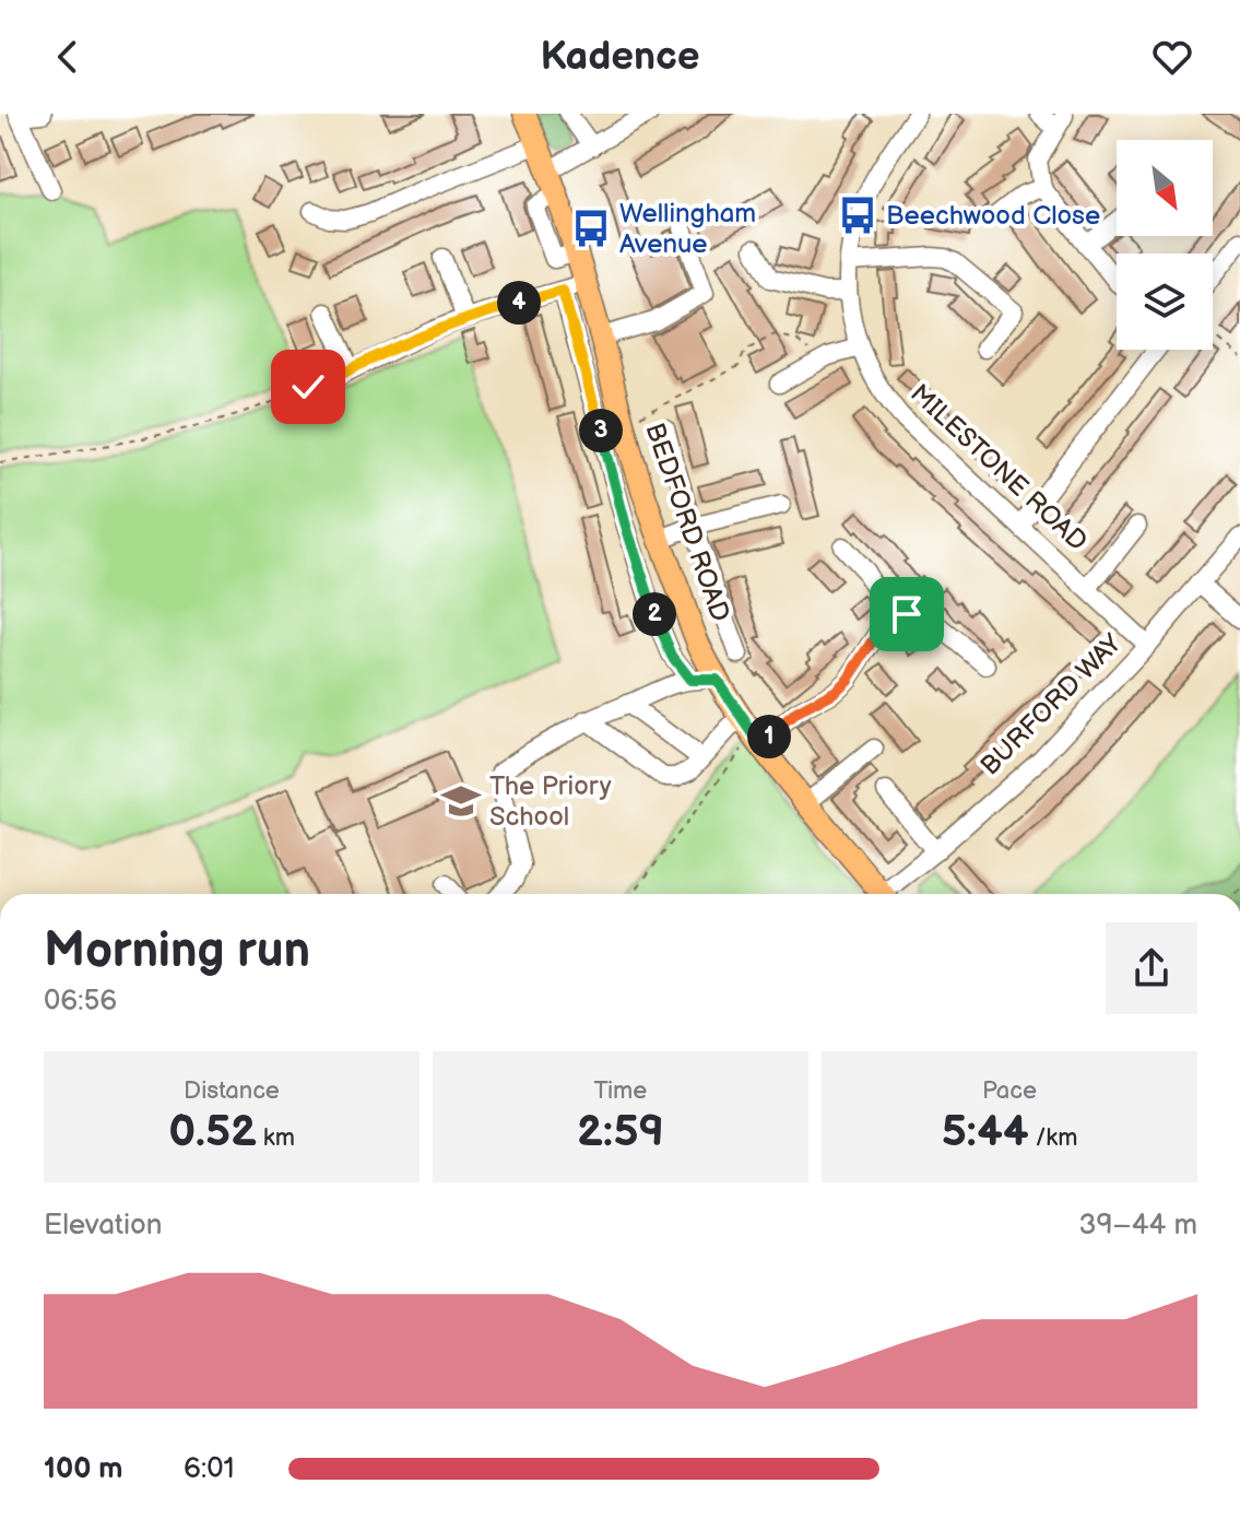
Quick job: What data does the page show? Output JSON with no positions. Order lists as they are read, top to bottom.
{
  "streets": {
    "main road": ["BEDFORD ROAD"],
    "street": ["MILESTONE ROAD", "BURFORD WAY"]
  },
  "crossings": [
    ["MILESTONE ROAD", "BURFORD WAY"]
  ],
  "places": {
    "bus stop": ["Beechwood Close", "Wellingham Avenue"],
    "school or university": ["The Priory School"]
  },
  "north": "bottom right",
  "page": {
    "header": "Kadence",
    "pins": [
      "4",
      "3",
      "2",
      "1"
    ],
    "heading": ["Morning run", "06:56"],
    "stats": [
      ["Distance", "0.52 km"],
      ["Time", "2:59"],
      ["Pace", "5:44 /km"]
    ],
    "chart": ["Elevation", "39–44 m"],
    "list": [
      {
        "name": "100 m",
        "note": "6:01"
      }
    ]
  }
}
